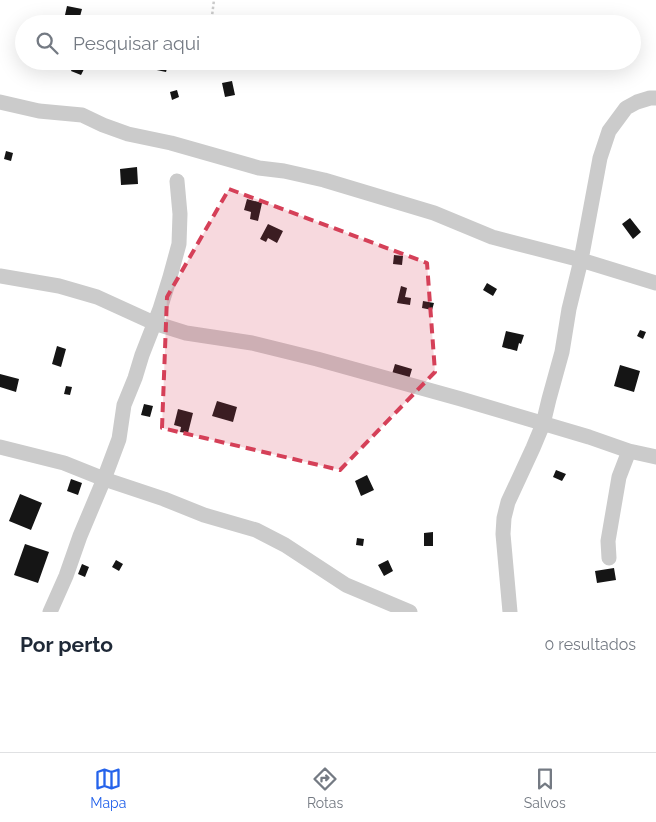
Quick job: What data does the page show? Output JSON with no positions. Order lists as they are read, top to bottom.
{
  "page": {
    "search": "Pesquisar aqui",
    "heading": ["Por perto", "0 resultados"],
    "nav": ["Mapa", "Rotas", "Salvos"]
  }
}
